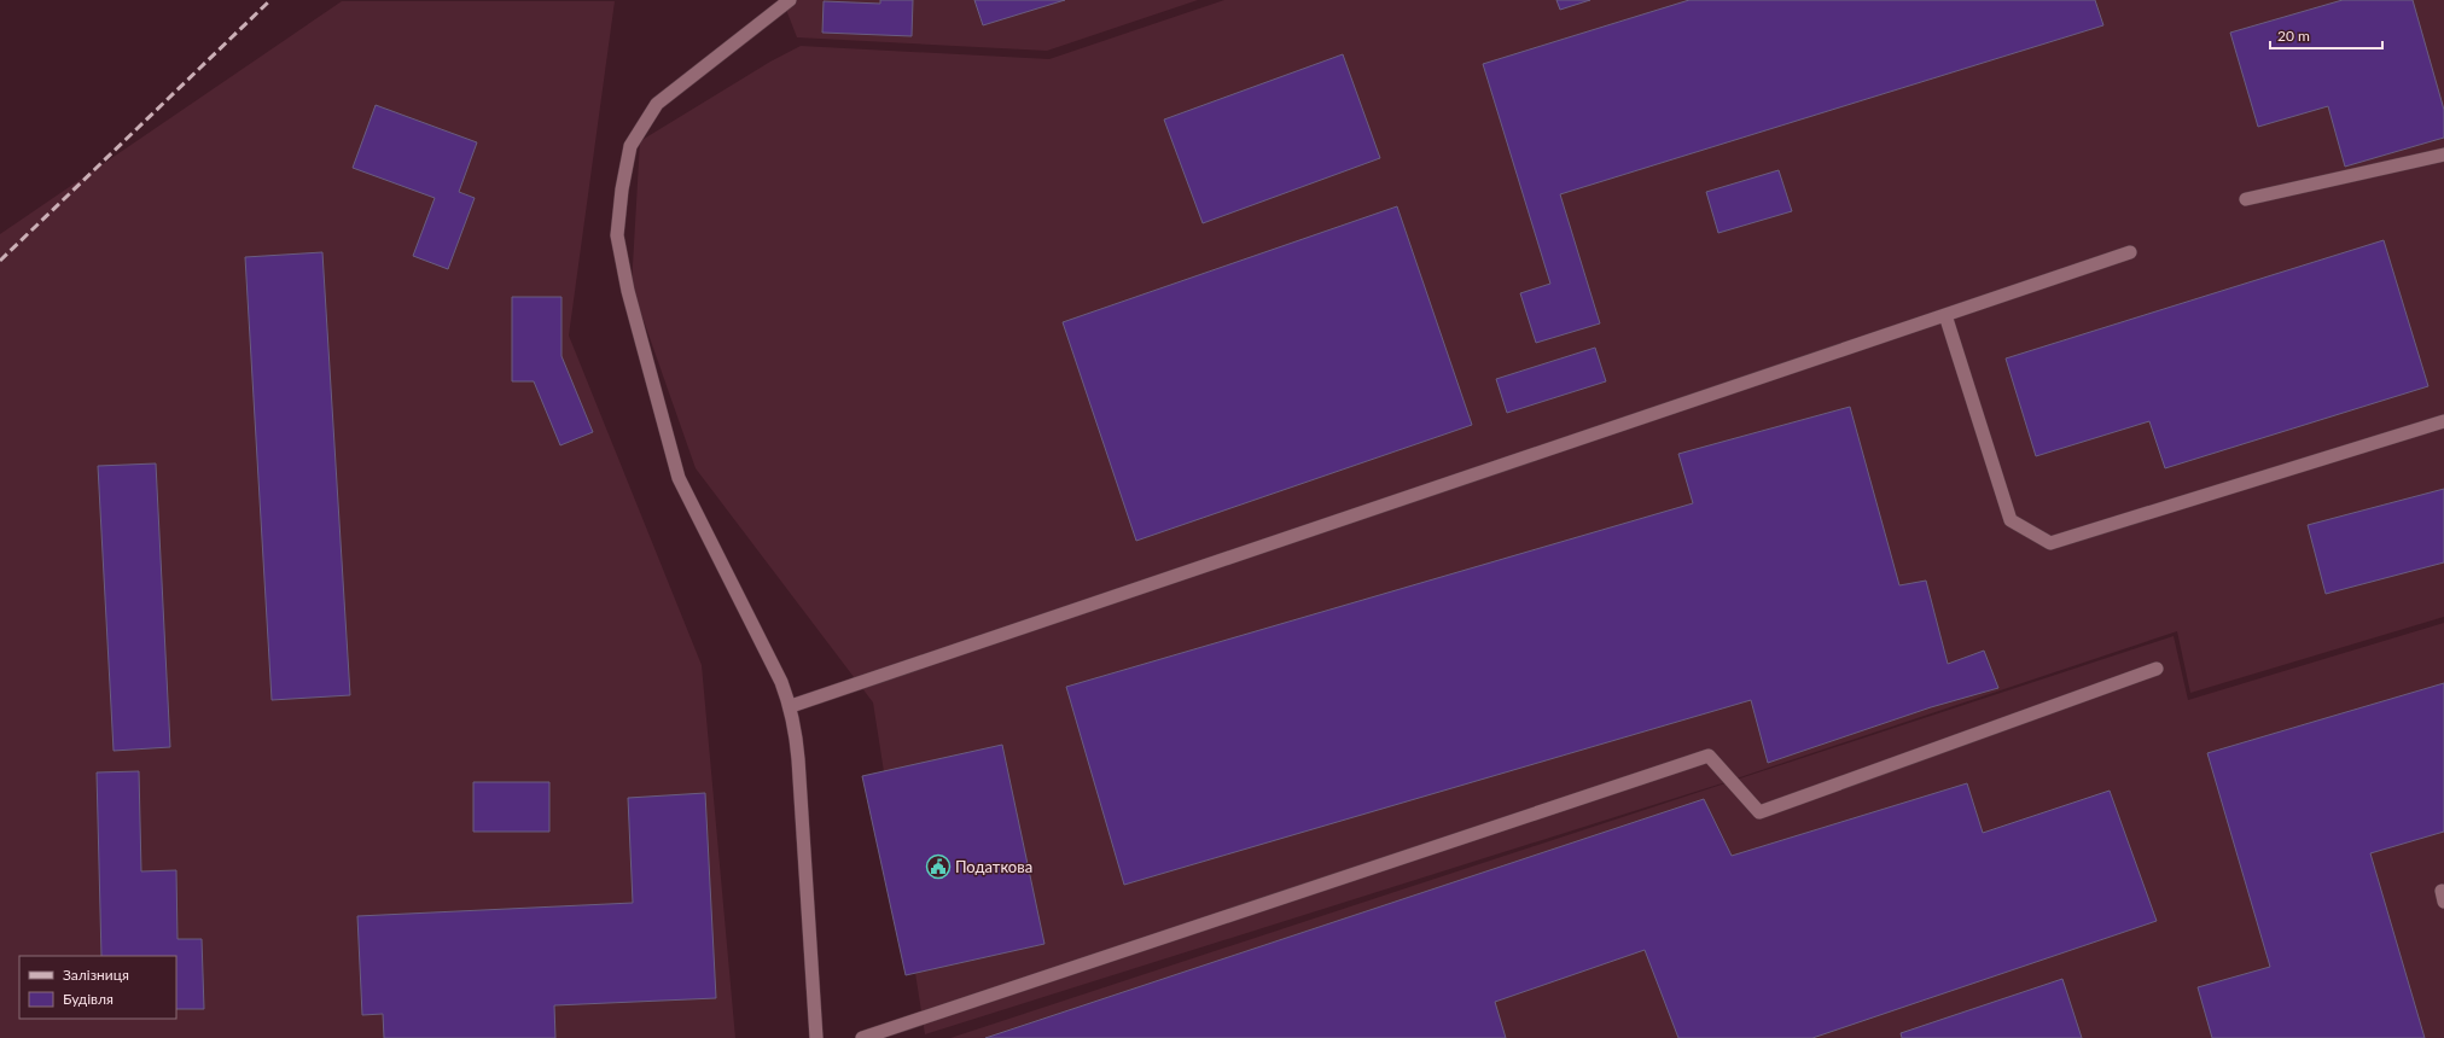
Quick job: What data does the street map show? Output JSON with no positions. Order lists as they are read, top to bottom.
{
  "places": {
    "public building": ["Податкова"]
  },
  "legend": ["Залізниця", "Будівля"],
  "scale_bar": "20 m"
}
